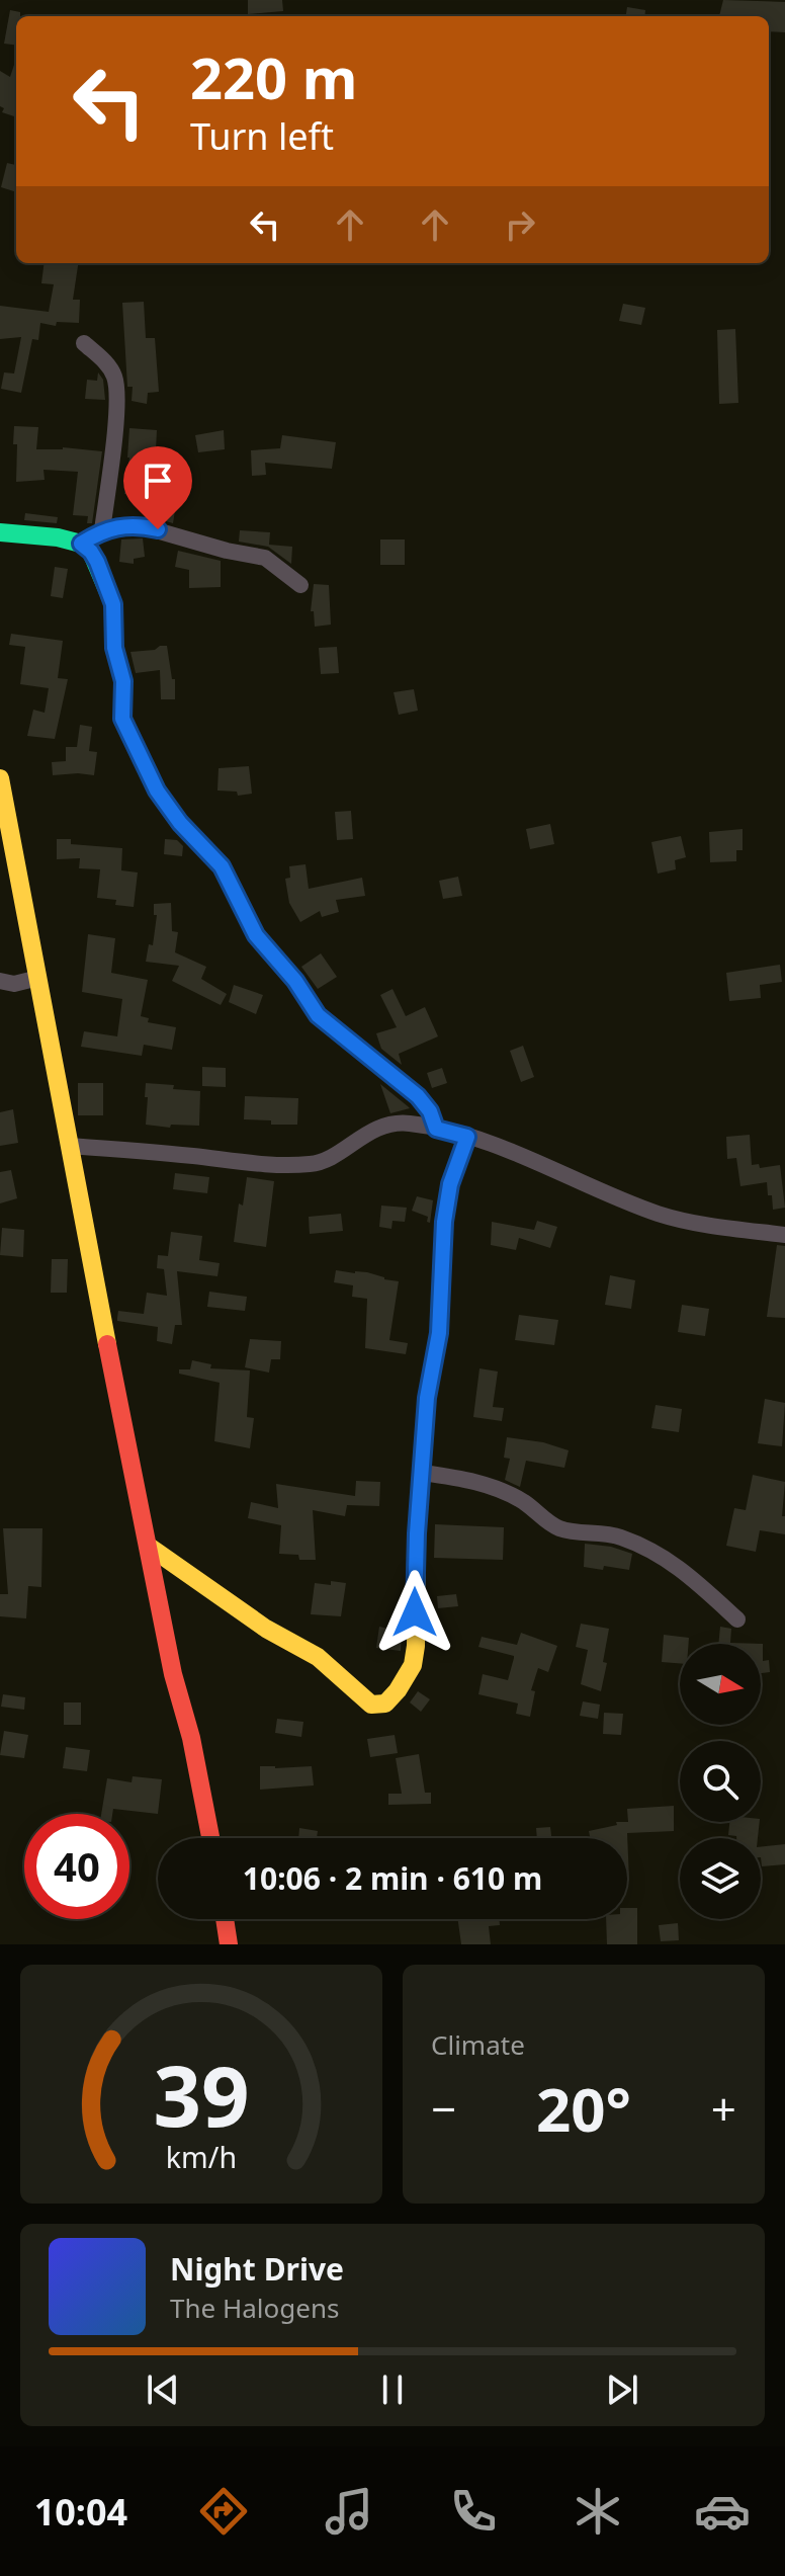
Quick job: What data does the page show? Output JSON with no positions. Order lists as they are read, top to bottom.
{
  "north": "right",
  "page": {
    "turn": ["220 m", "Turn left"],
    "limit": "40",
    "trip": "10:06 · 2 min · 610 m",
    "tile": "Climate",
    "heat": ["−", "20°", "+"],
    "song": ["Night Drive", "The Halogens"],
    "tabs": "10:04",
    "gauge": ["39", "km/h"]
  }
}
